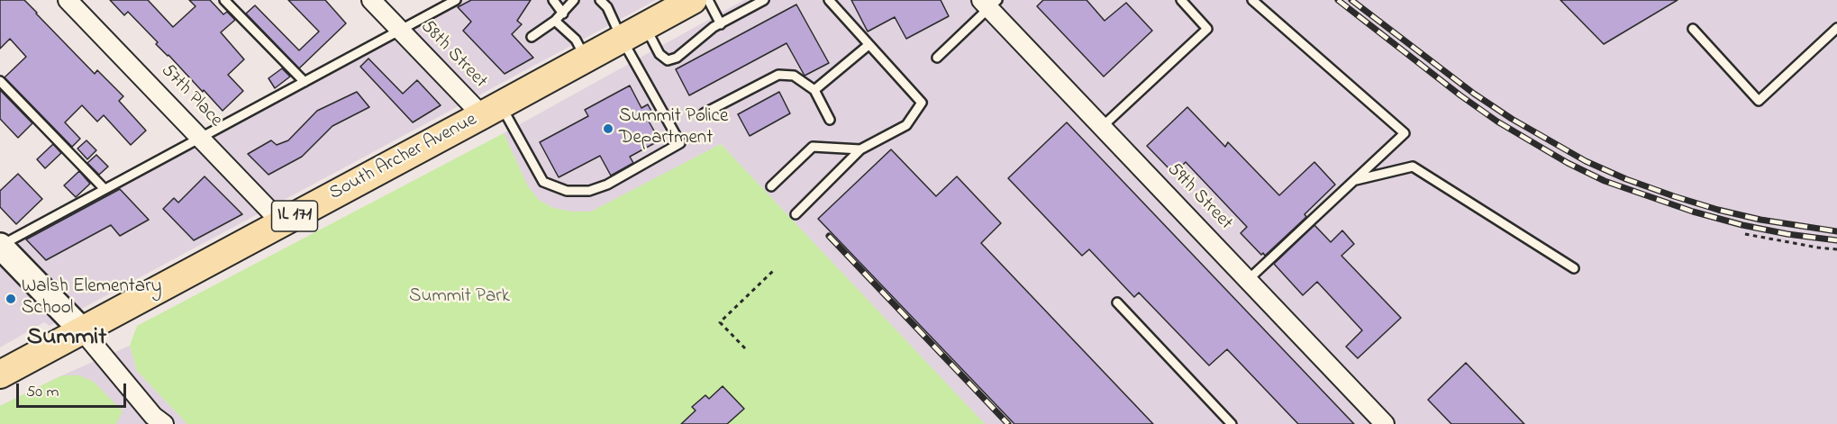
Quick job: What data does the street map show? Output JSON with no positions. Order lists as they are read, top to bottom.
{
  "streets": {
    "main road": ["South Archer Avenue", "IL 171"],
    "street": ["58th Street", "57th Place", "59th Street"]
  },
  "crossings": [
    ["58th Street", "South Archer Avenue"],
    ["57th Place", "South Archer Avenue"]
  ],
  "districts": ["Summit"],
  "parks": ["Summit Park"],
  "places": ["Summit Police Department", "Walsh Elementary School"],
  "scale_bar": "50 m"
}
